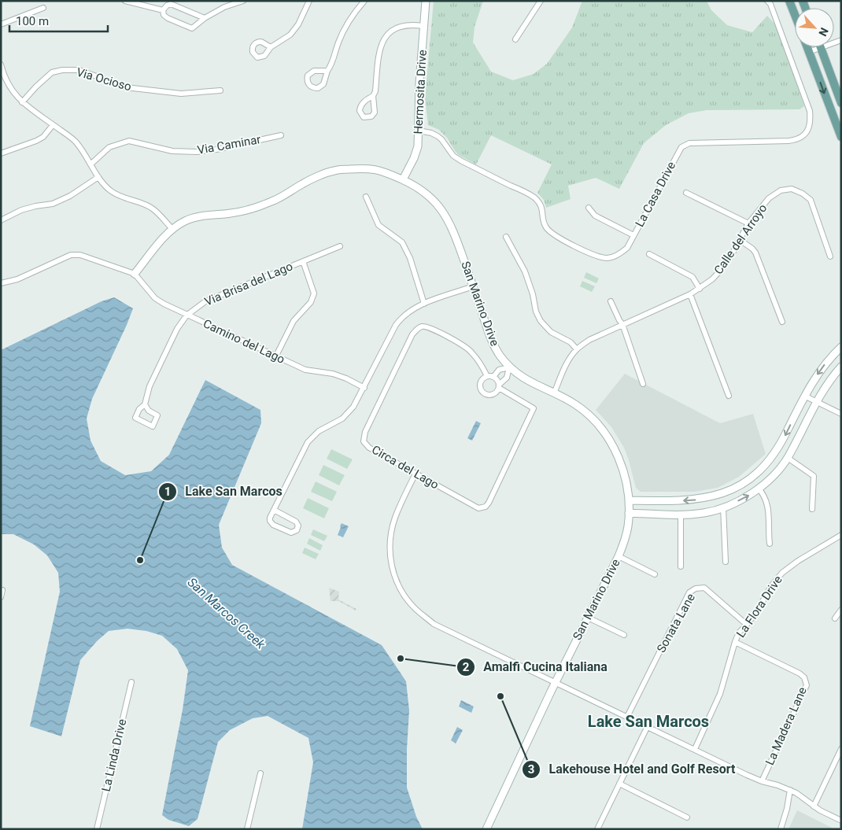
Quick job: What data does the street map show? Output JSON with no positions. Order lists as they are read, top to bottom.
{
  "streets": {
    "street": [
      "Via Ocioso",
      "Hermosita Drive",
      "Via Caminar",
      "La Casa Drive",
      "Calle del Arroyo",
      "Via Brisa del Lago",
      "San Marino Drive",
      "Camino del Lago",
      "Circa del Lago",
      "La Flora Drive",
      "Sonata Lane",
      "La Madera Lane",
      "La Linda Drive"
    ]
  },
  "crossings": [
    ["Hermosita Drive", "La Casa Drive"],
    ["Hermosita Drive", "San Marino Drive"],
    ["Calle del Arroyo", "San Marino Drive"],
    ["Via Brisa del Lago", "Camino del Lago"],
    ["San Marino Drive", "Camino del Lago"],
    ["La Flora Drive", "Sonata Lane"],
    ["La Flora Drive", "La Madera Lane"]
  ],
  "districts": ["Lake San Marcos"],
  "water": ["San Marcos Creek"],
  "places": ["Lake San Marcos", "Amalfi Cucina Italiana", "Lakehouse Hotel and Golf Resort"],
  "scale_bar": "100 m",
  "north": "bottom right"
}
